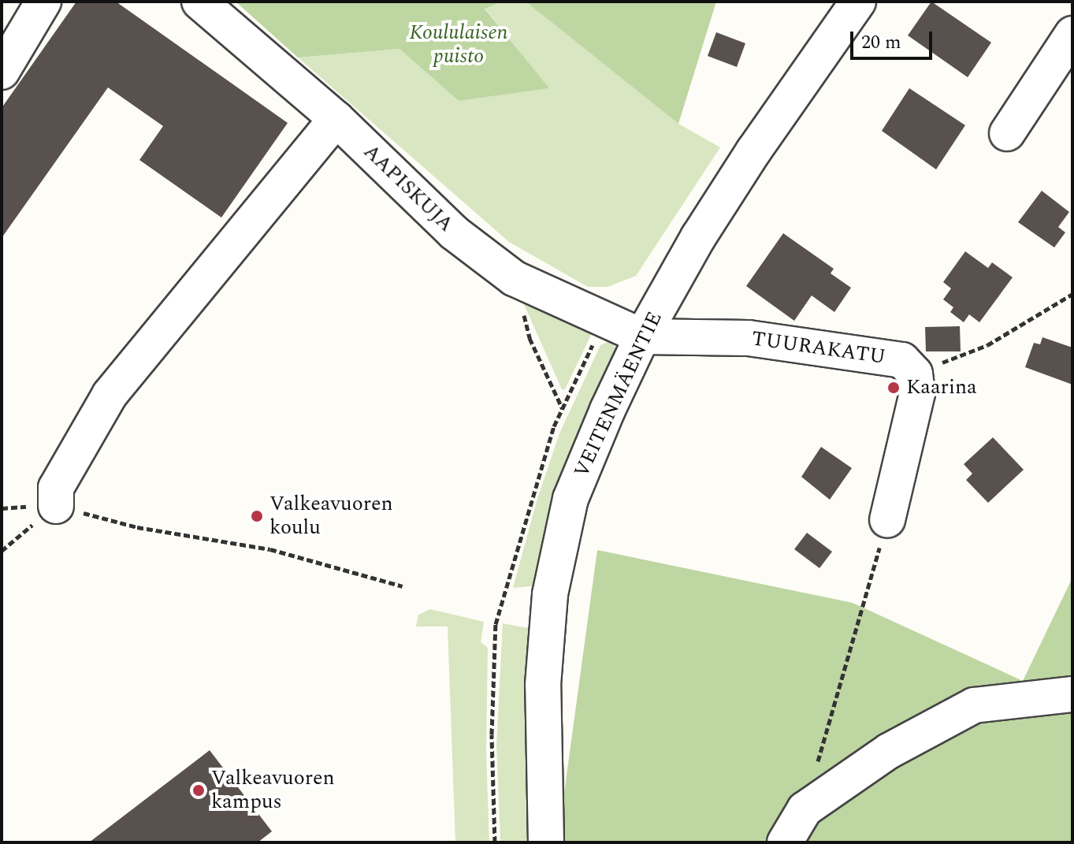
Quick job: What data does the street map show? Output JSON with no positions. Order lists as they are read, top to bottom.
{
  "streets": {
    "street": ["AAPISKUJA", "TUURAKATU", "VEITENMÄENTIE"]
  },
  "crossings": [
    ["AAPISKUJA", "TUURAKATU"],
    ["AAPISKUJA", "VEITENMÄENTIE"],
    ["TUURAKATU", "VEITENMÄENTIE"]
  ],
  "parks": ["Koululaisen puisto"],
  "places": ["Kaarina", "Valkeavuoren koulu", "Valkeavuoren kampus"],
  "scale_bar": "20 m"
}
